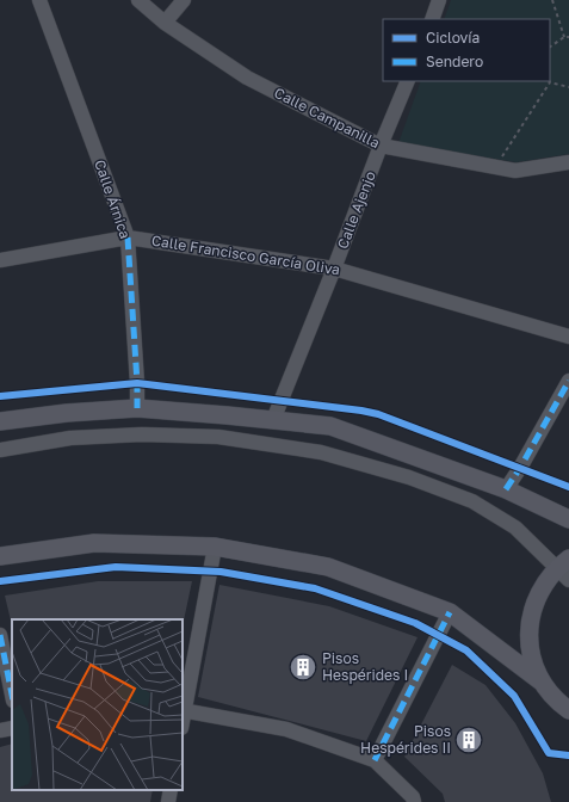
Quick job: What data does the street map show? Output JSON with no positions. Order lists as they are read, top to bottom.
{
  "streets": {
    "street": [
      "Calle Campanilla",
      "Calle Árnica",
      "Calle Ajenjo",
      "Calle Francisco García Oliva"
    ]
  },
  "crossings": [
    ["Calle Campanilla", "Calle Ajenjo"],
    ["Calle Árnica", "Calle Francisco García Oliva"],
    ["Calle Ajenjo", "Calle Francisco García Oliva"]
  ],
  "places": {
    "building": ["Pisos Hespérides I", "Pisos Hespérides II"]
  },
  "legend": ["Ciclovía", "Sendero"]
}
